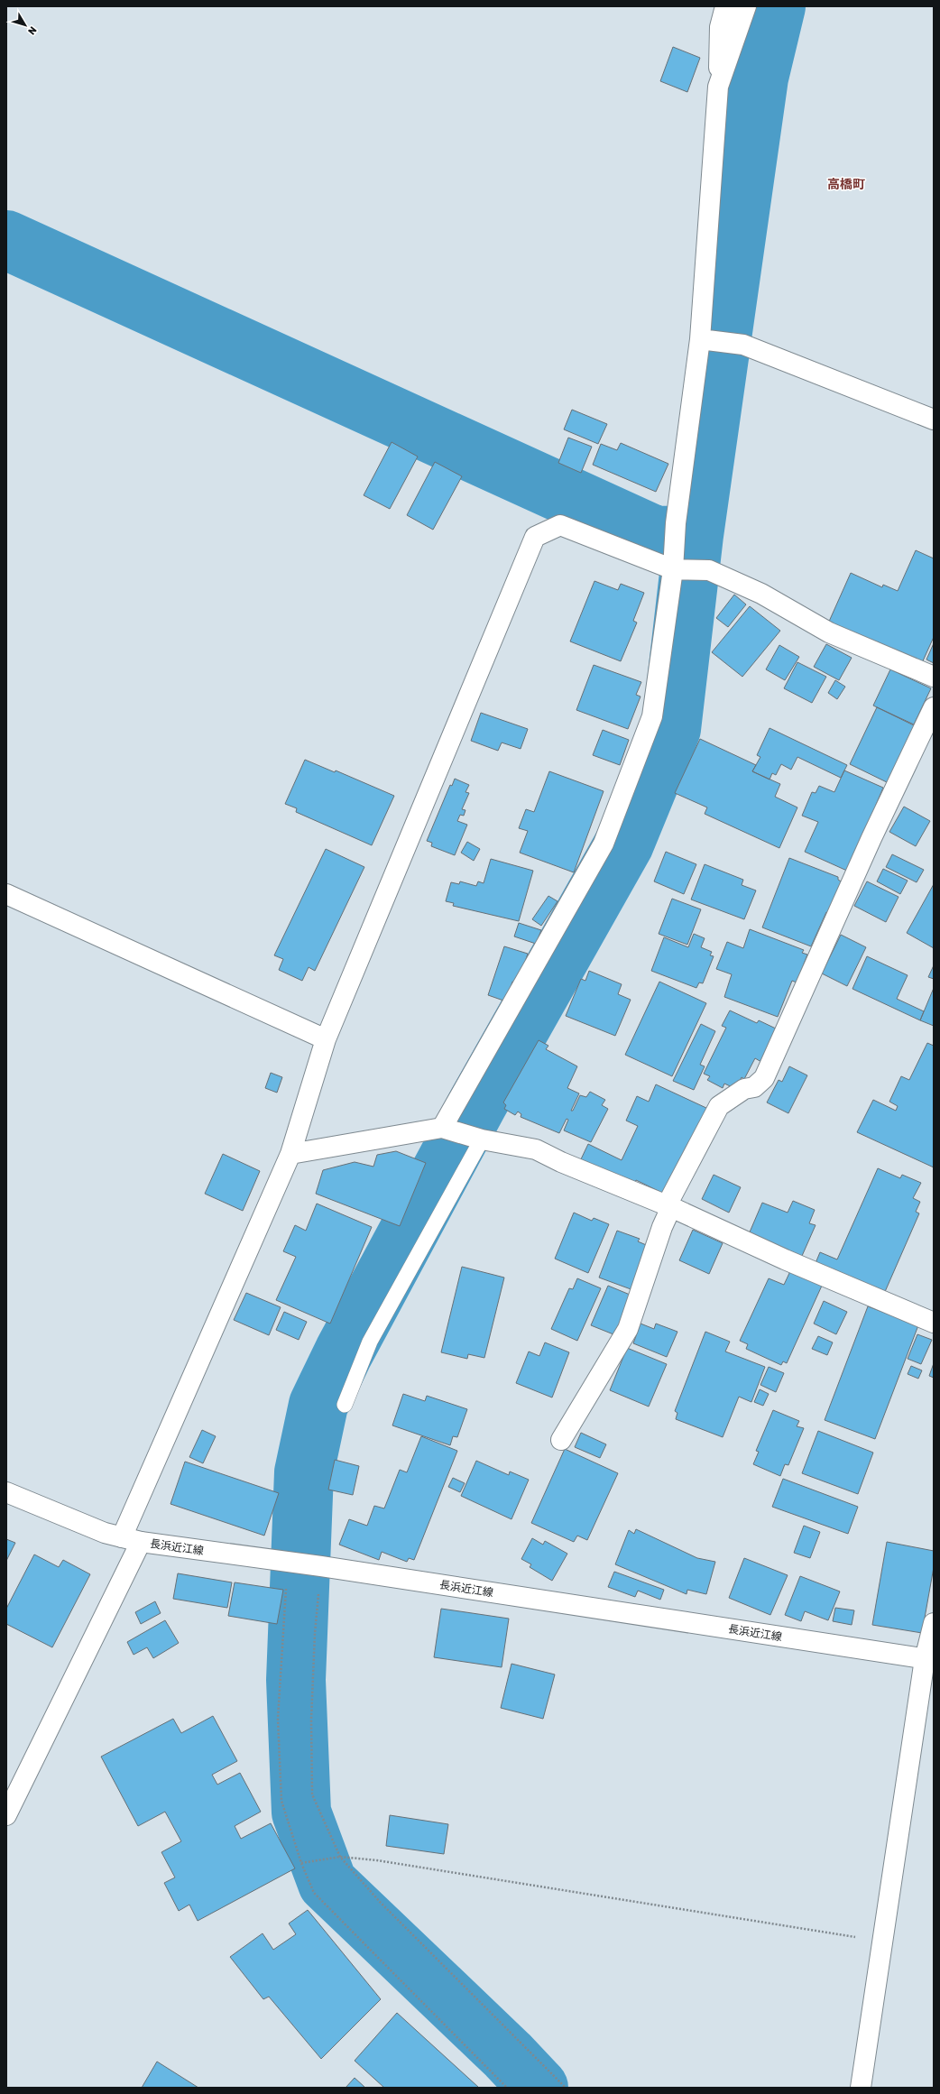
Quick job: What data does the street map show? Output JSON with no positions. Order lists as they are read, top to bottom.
{
  "streets": {
    "street": ["長浜近江線"]
  },
  "districts": ["高橋町"],
  "north": "bottom right"
}
